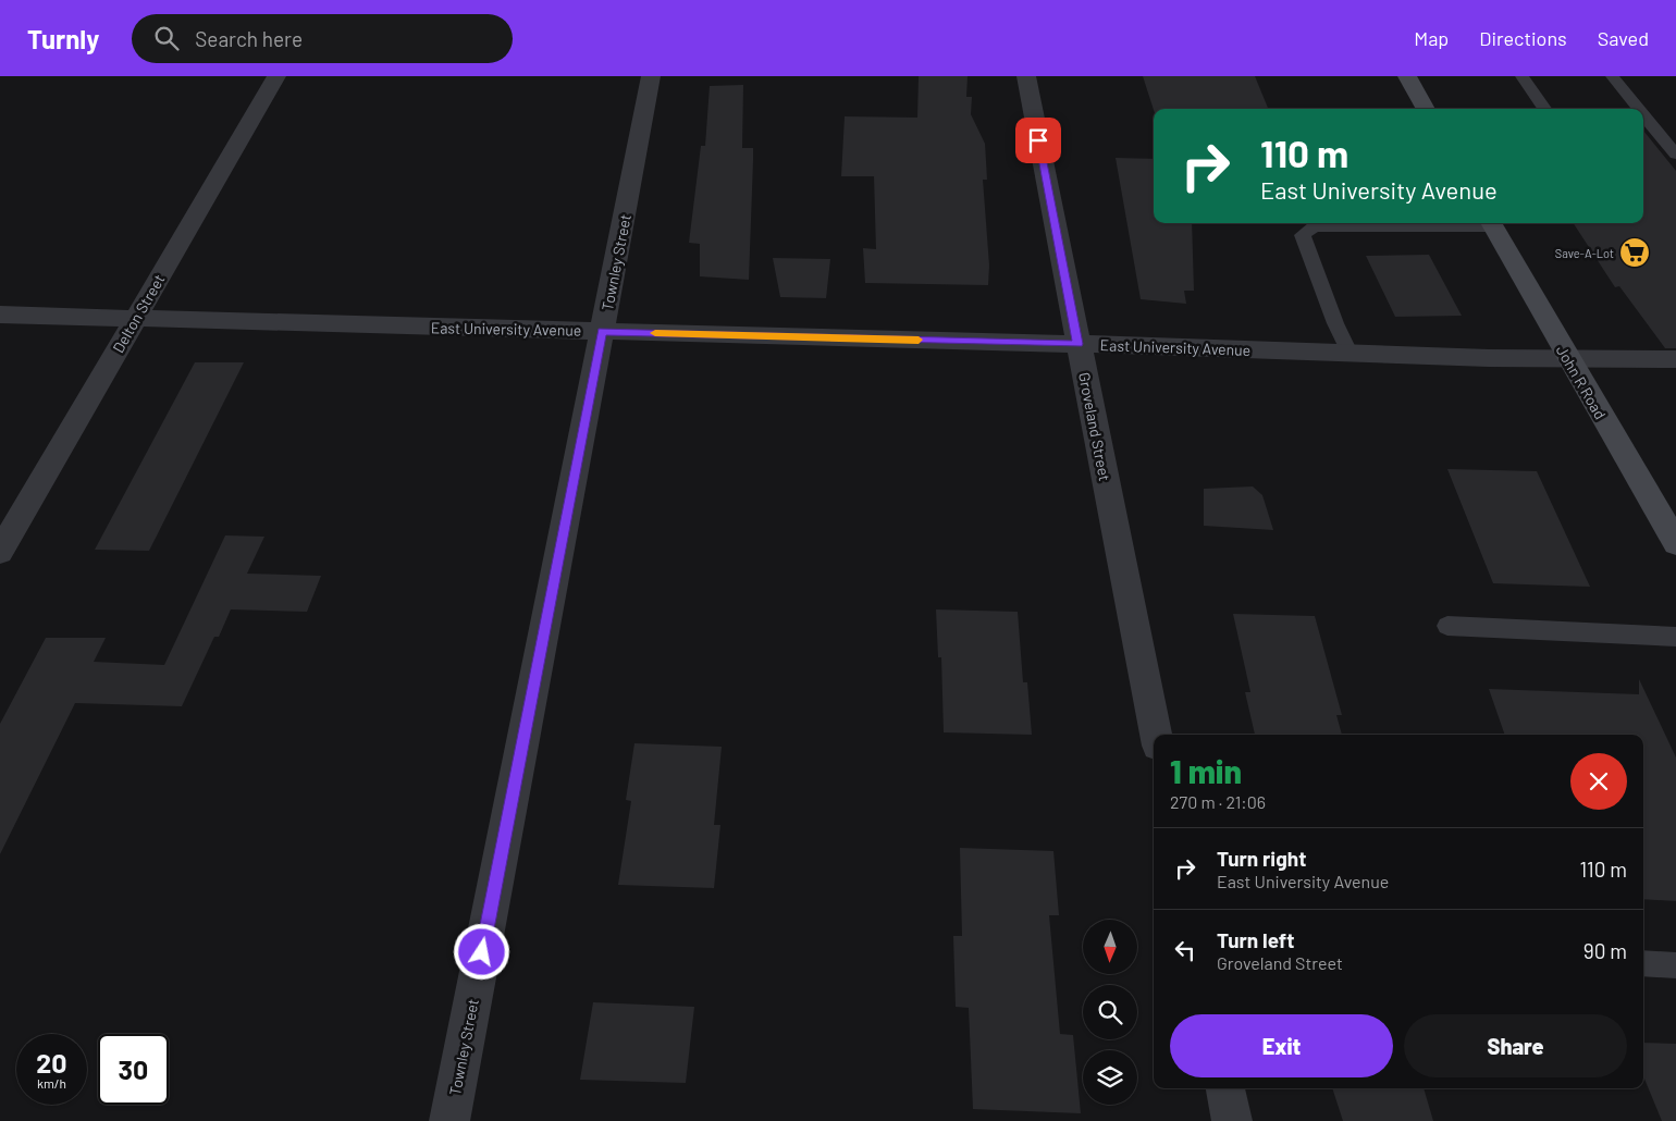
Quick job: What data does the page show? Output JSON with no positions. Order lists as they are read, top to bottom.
{
  "streets": {
    "main road": ["John R Road"],
    "street": [
      "Townley Street",
      "Delton Street",
      "East University Avenue",
      "Groveland Street"
    ]
  },
  "crossings": [
    ["Townley Street", "East University Avenue"],
    ["Delton Street", "East University Avenue"],
    ["East University Avenue", "John R Road"],
    ["East University Avenue", "Groveland Street"]
  ],
  "places": {
    "supermarket": ["Save-A-Lot"]
  },
  "north": "bottom",
  "page": {
    "header": "Turnly",
    "search": "Search here",
    "nav": ["Map", "Directions", "Saved"],
    "turn": ["110 m", "East University Avenue"],
    "heading": ["1 min", "270 m · 21:06"],
    "list": [
      {
        "name": "Turn right",
        "note": "East University Avenue",
        "value": "110 m"
      },
      {
        "name": "Turn left",
        "note": "Groveland Street",
        "value": "90 m"
      }
    ],
    "buttons": ["Exit", "Share"],
    "speed": "20 km/h",
    "limit": "30"
  }
}
